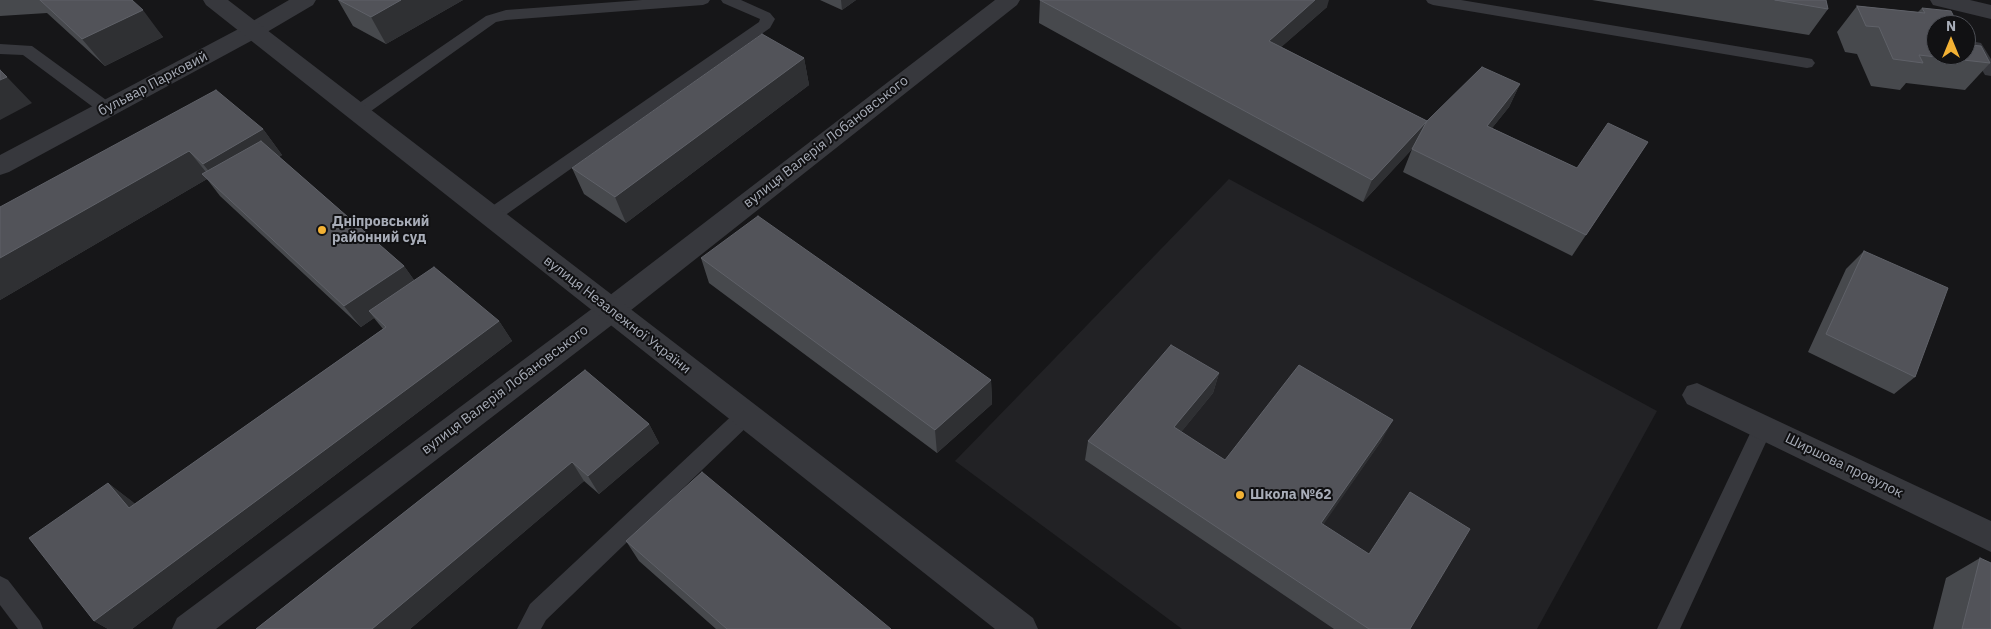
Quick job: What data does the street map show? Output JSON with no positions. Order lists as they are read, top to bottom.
{
  "streets": {
    "street": [
      "бульвар Парковий",
      "вулиця Валерія Лобановського",
      "вулиця Незалежної України",
      "Ширшова провулок"
    ]
  },
  "crossings": [
    ["бульвар Парковий", "вулиця Незалежної України"],
    ["вулиця Валерія Лобановського", "вулиця Незалежної України"]
  ],
  "places": ["Дніпровський районний суд", "Школа №62"],
  "north": "top"
}
